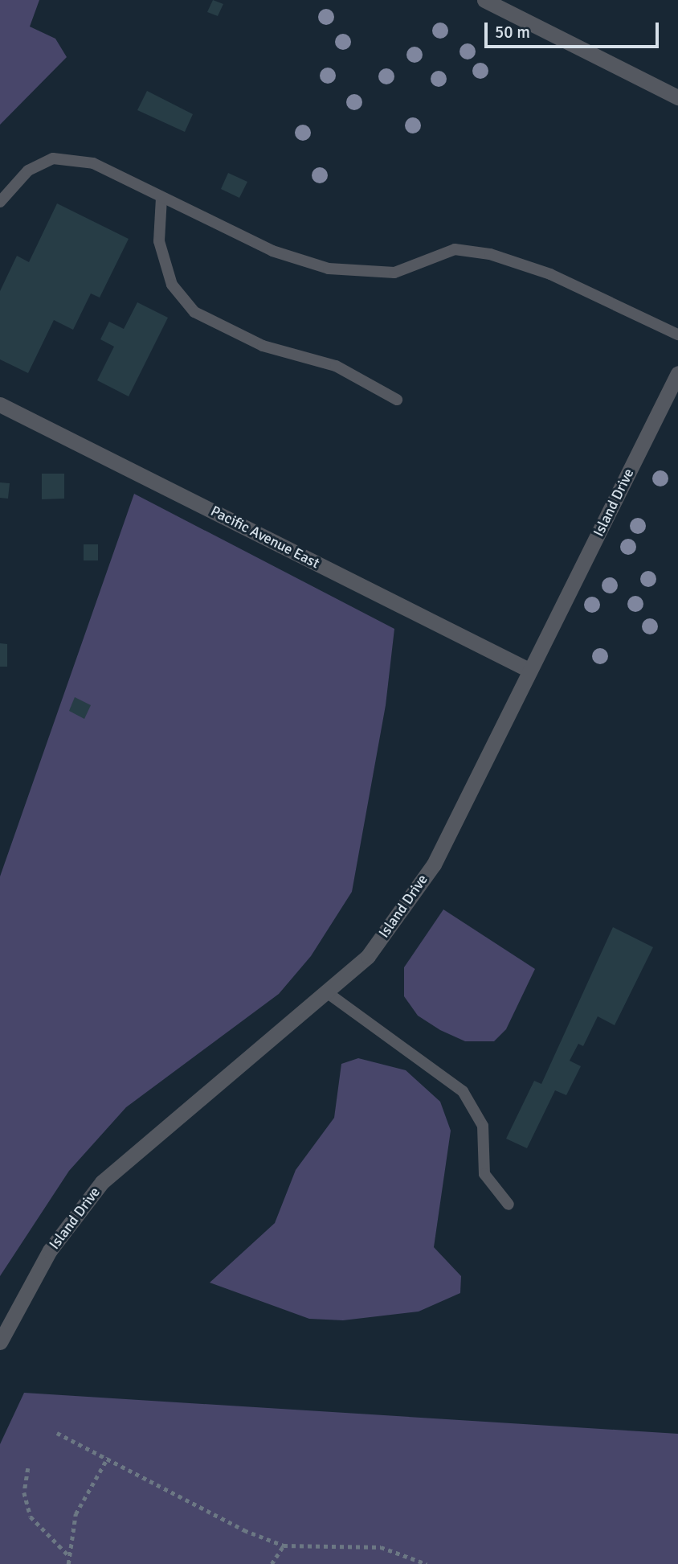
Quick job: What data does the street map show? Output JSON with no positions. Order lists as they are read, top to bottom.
{
  "streets": {
    "street": ["Island Drive", "Pacific Avenue East"]
  },
  "crossings": [
    ["Island Drive", "Pacific Avenue East"]
  ],
  "scale_bar": "50 m"
}
